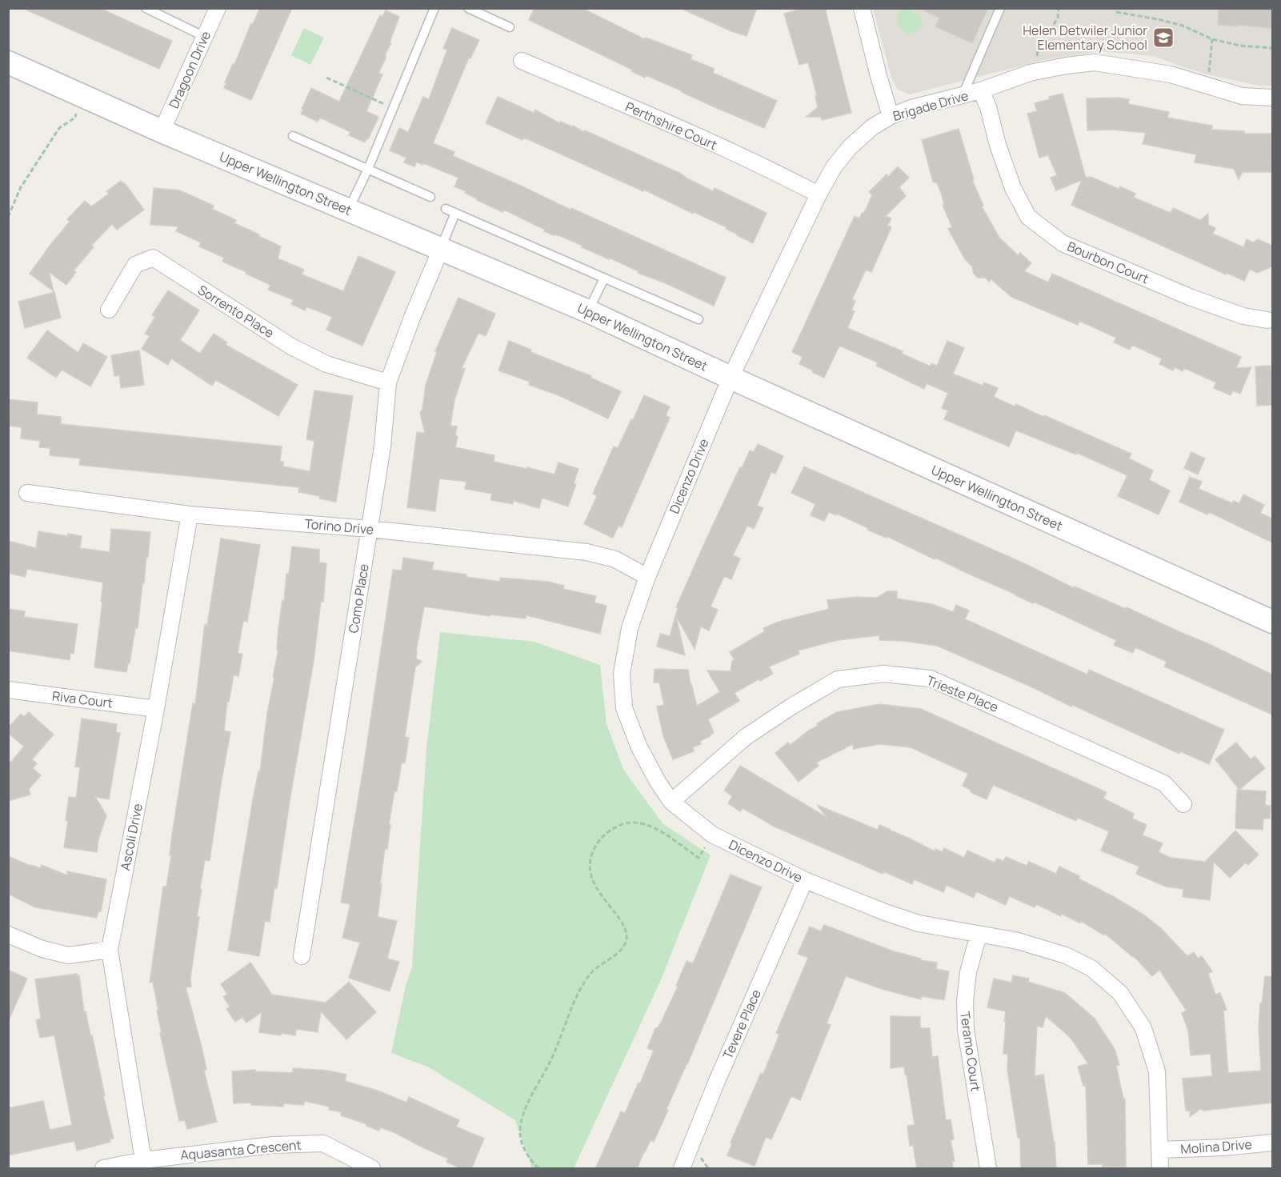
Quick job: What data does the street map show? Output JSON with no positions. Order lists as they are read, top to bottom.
{
  "streets": {
    "main road": ["Upper Wellington Street"],
    "street": [
      "Dragoon Drive",
      "Brigade Drive",
      "Perthshire Court",
      "Bourbon Court",
      "Sorrento Place",
      "Dicenzo Drive",
      "Torino Drive",
      "Como Place",
      "Trieste Place",
      "Riva Court",
      "Ascoli Drive",
      "Tevere Place",
      "Teramo Court",
      "Molina Drive",
      "Aquasanta Crescent"
    ]
  },
  "crossings": [
    ["Dragoon Drive", "Upper Wellington Street"],
    ["Brigade Drive", "Perthshire Court"],
    ["Brigade Drive", "Upper Wellington Street"],
    ["Brigade Drive", "Bourbon Court"],
    ["Brigade Drive", "Dicenzo Drive"],
    ["Upper Wellington Street", "Dicenzo Drive"],
    ["Upper Wellington Street", "Como Place"],
    ["Sorrento Place", "Como Place"],
    ["Dicenzo Drive", "Torino Drive"],
    ["Dicenzo Drive", "Trieste Place"],
    ["Dicenzo Drive", "Tevere Place"],
    ["Dicenzo Drive", "Teramo Court"],
    ["Dicenzo Drive", "Molina Drive"],
    ["Torino Drive", "Como Place"],
    ["Torino Drive", "Ascoli Drive"],
    ["Riva Court", "Ascoli Drive"],
    ["Ascoli Drive", "Aquasanta Crescent"]
  ],
  "places": {
    "school or university": ["Helen Detwiler Junior Elementary School"]
  }
}
